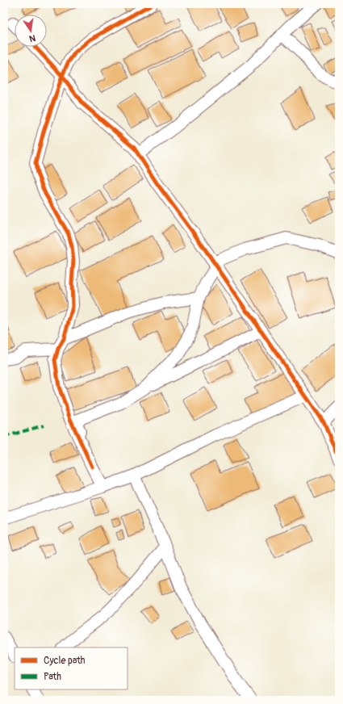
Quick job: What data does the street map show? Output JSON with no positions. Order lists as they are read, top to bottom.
{
  "legend": ["Cycle path", "Path"],
  "north": "bottom"
}
